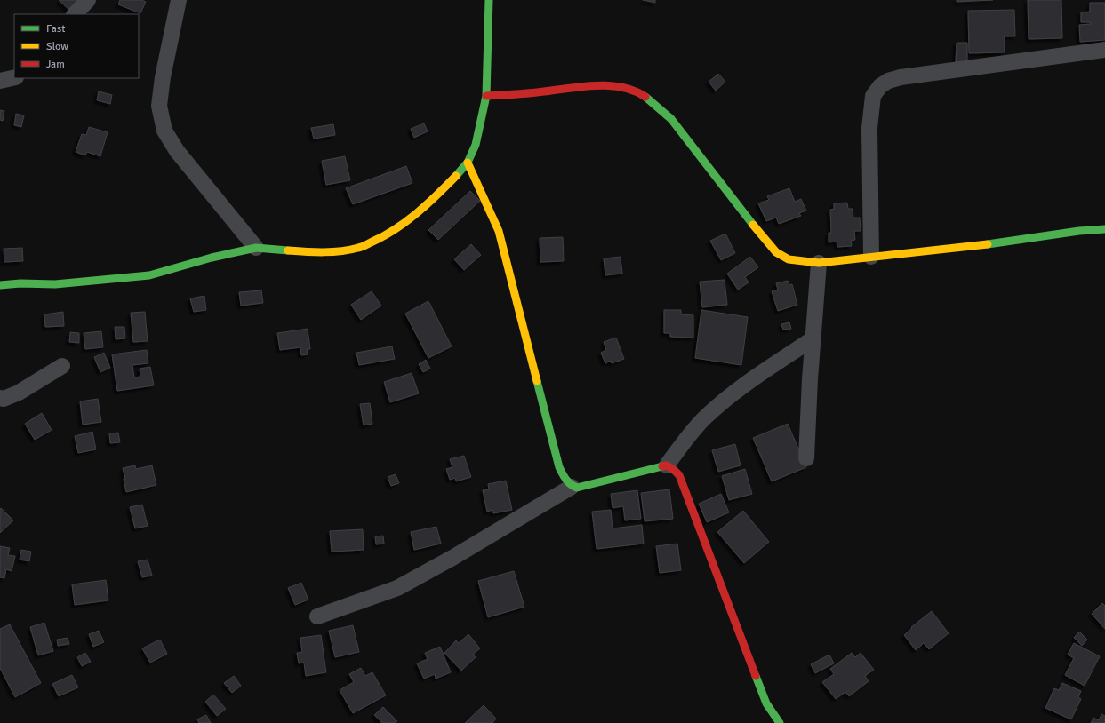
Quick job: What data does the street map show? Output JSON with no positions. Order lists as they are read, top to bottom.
{
  "legend": ["Fast", "Slow", "Jam"]
}
